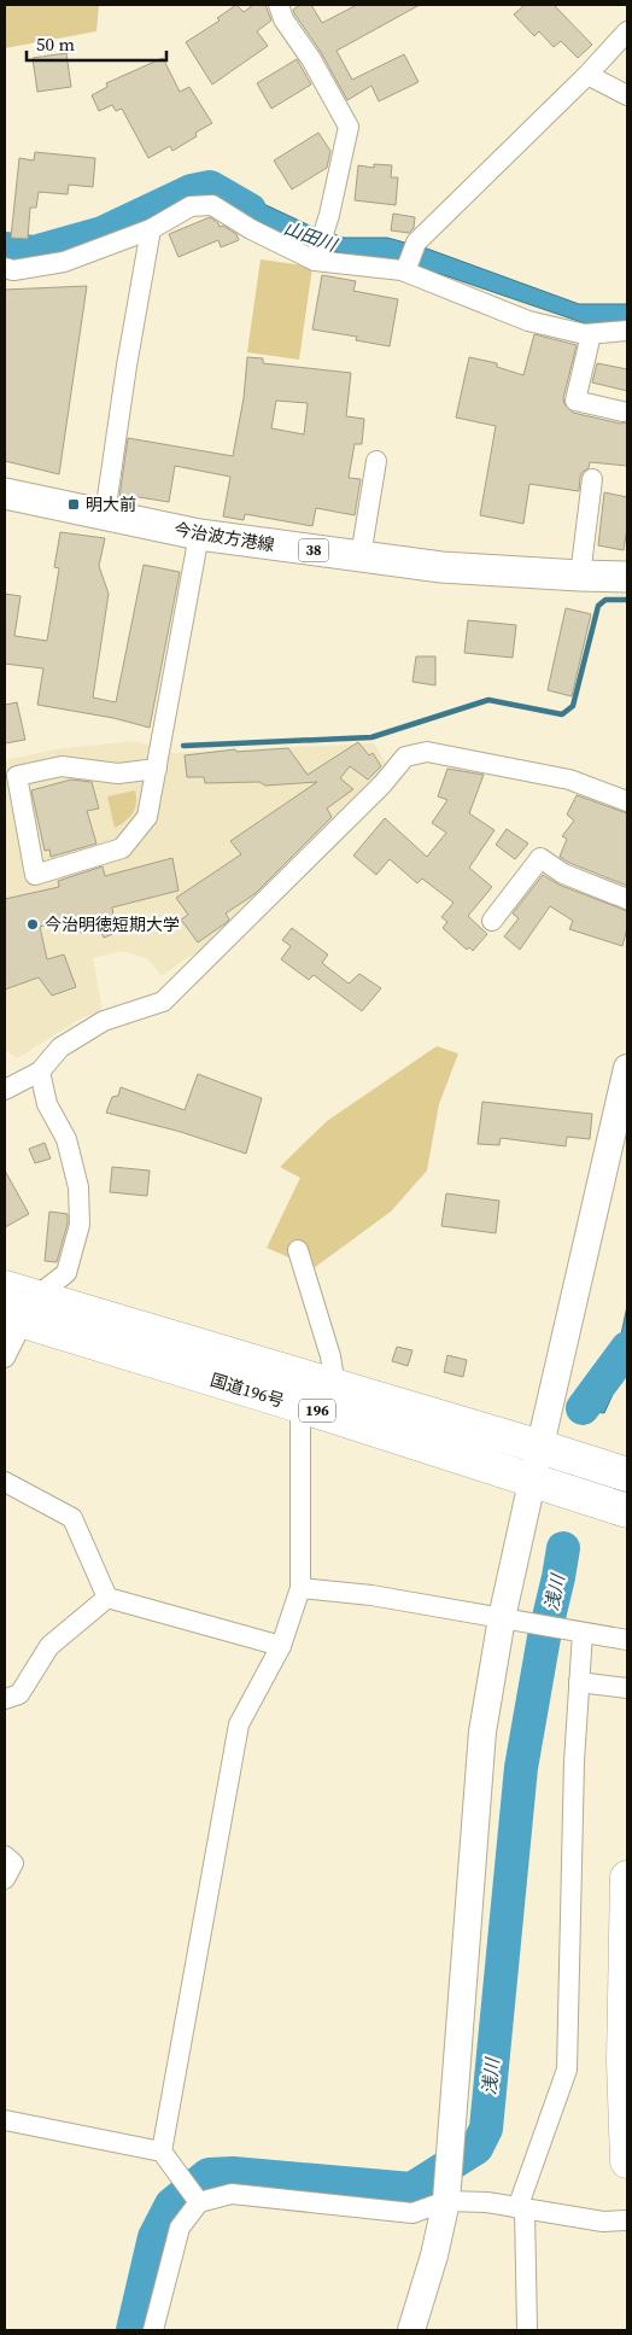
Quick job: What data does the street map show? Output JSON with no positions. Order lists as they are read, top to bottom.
{
  "streets": {
    "highway": ["国道196号", "196"],
    "main road": ["今治波方港線", "38"]
  },
  "water": ["山田川", "浅川"],
  "places": {
    "transit": ["明大前"],
    "other": ["今治明徳短期大学"]
  },
  "scale_bar": "50 m"
}
